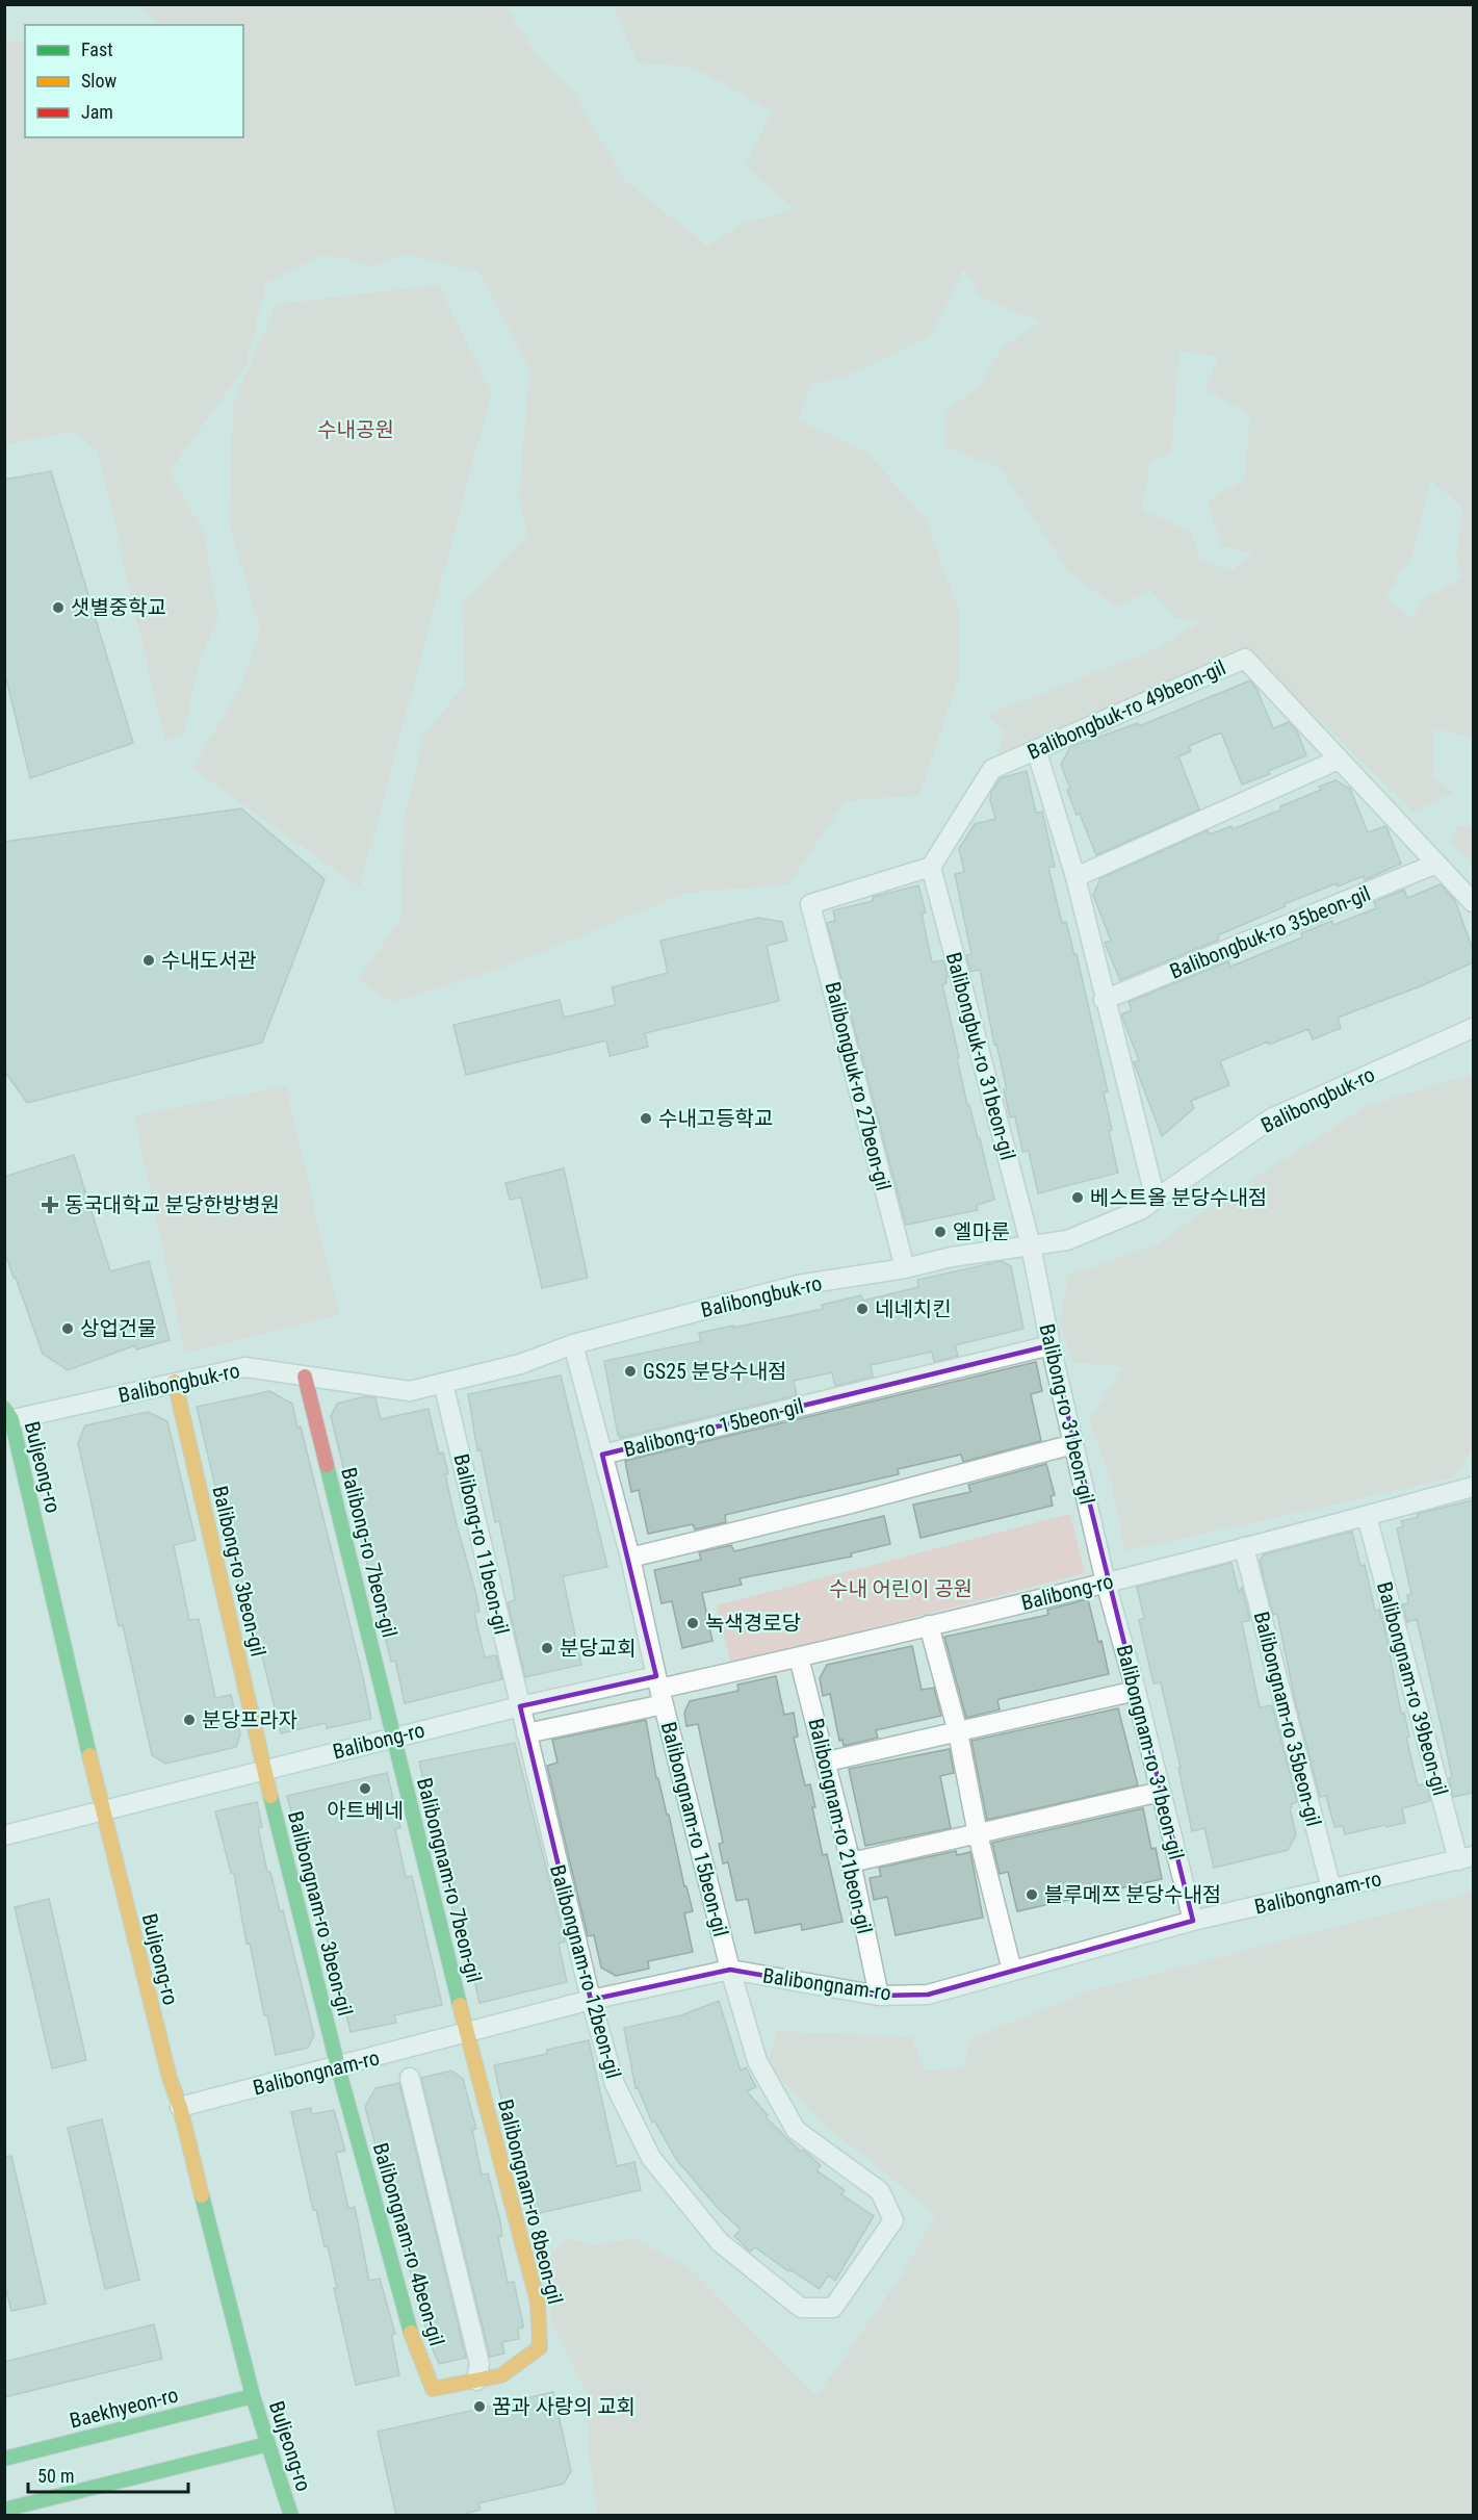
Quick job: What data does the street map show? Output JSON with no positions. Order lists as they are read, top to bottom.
{
  "streets": {
    "street": [
      "Balibongbuk-ro 49beon-gil",
      "Balibongbuk-ro 35beon-gil",
      "Balibongbuk-ro 31beon-gil",
      "Balibongbuk-ro 27beon-gil",
      "Balibongbuk-ro",
      "Balibong-ro 31beon-gil",
      "Balibong-ro 15beon-gil",
      "Buljeong-ro",
      "Balibong-ro 11beon-gil",
      "Balibong-ro 7beon-gil",
      "Balibong-ro 3beon-gil",
      "Balibong-ro",
      "Balibongnam-ro 39beon-gil",
      "Balibongnam-ro 35beon-gil",
      "Balibongnam-ro 31beon-gil",
      "Balibongnam-ro 21beon-gil",
      "Balibongnam-ro 15beon-gil",
      "Balibongnam-ro 7beon-gil",
      "Balibongnam-ro",
      "Balibongnam-ro 3beon-gil",
      "Balibongnam-ro 12beon-gil",
      "Balibongnam-ro 8beon-gil",
      "Balibongnam-ro 4beon-gil",
      "Baekhyeon-ro"
    ]
  },
  "crossings": [
    ["Balibongbuk-ro 49beon-gil", "Balibongbuk-ro 35beon-gil"],
    ["Balibongbuk-ro 49beon-gil", "Balibongbuk-ro 31beon-gil"],
    ["Balibongbuk-ro 49beon-gil", "Balibongbuk-ro 27beon-gil"],
    ["Balibongbuk-ro 31beon-gil", "Balibongbuk-ro 27beon-gil"],
    ["Balibongbuk-ro 31beon-gil", "Balibongbuk-ro"],
    ["Balibongbuk-ro 31beon-gil", "Balibong-ro 31beon-gil"],
    ["Balibongbuk-ro 27beon-gil", "Balibongbuk-ro"],
    ["Balibongbuk-ro", "Balibong-ro 31beon-gil"],
    ["Balibongbuk-ro", "Balibong-ro 15beon-gil"],
    ["Balibongbuk-ro", "Buljeong-ro"],
    ["Balibongbuk-ro", "Balibong-ro 11beon-gil"],
    ["Balibongbuk-ro", "Balibong-ro 7beon-gil"],
    ["Balibongbuk-ro", "Balibong-ro 3beon-gil"],
    ["Balibong-ro 31beon-gil", "Balibong-ro 15beon-gil"],
    ["Balibong-ro 31beon-gil", "Balibong-ro"],
    ["Balibong-ro 31beon-gil", "Balibongnam-ro 31beon-gil"],
    ["Balibong-ro 15beon-gil", "Balibong-ro"],
    ["Balibong-ro 15beon-gil", "Balibongnam-ro 15beon-gil"],
    ["Buljeong-ro", "Balibong-ro"],
    ["Buljeong-ro", "Balibongnam-ro"],
    ["Buljeong-ro", "Baekhyeon-ro"],
    ["Balibong-ro 11beon-gil", "Balibong-ro"],
    ["Balibong-ro 11beon-gil", "Balibongnam-ro 12beon-gil"],
    ["Balibong-ro 7beon-gil", "Balibong-ro"],
    ["Balibong-ro 7beon-gil", "Balibongnam-ro 7beon-gil"],
    ["Balibong-ro 3beon-gil", "Balibong-ro"],
    ["Balibong-ro 3beon-gil", "Balibongnam-ro 3beon-gil"],
    ["Balibong-ro", "Balibongnam-ro 39beon-gil"],
    ["Balibong-ro", "Balibongnam-ro 35beon-gil"],
    ["Balibong-ro", "Balibongnam-ro 31beon-gil"],
    ["Balibong-ro", "Balibongnam-ro 21beon-gil"],
    ["Balibong-ro", "Balibongnam-ro 15beon-gil"],
    ["Balibong-ro", "Balibongnam-ro 7beon-gil"],
    ["Balibong-ro", "Balibongnam-ro 3beon-gil"],
    ["Balibong-ro", "Balibongnam-ro 12beon-gil"],
    ["Balibongnam-ro 39beon-gil", "Balibongnam-ro"],
    ["Balibongnam-ro 35beon-gil", "Balibongnam-ro"],
    ["Balibongnam-ro 31beon-gil", "Balibongnam-ro"],
    ["Balibongnam-ro 21beon-gil", "Balibongnam-ro"],
    ["Balibongnam-ro 15beon-gil", "Balibongnam-ro"],
    ["Balibongnam-ro 15beon-gil", "Balibongnam-ro 12beon-gil"],
    ["Balibongnam-ro 7beon-gil", "Balibongnam-ro"],
    ["Balibongnam-ro 7beon-gil", "Balibongnam-ro 8beon-gil"],
    ["Balibongnam-ro", "Balibongnam-ro 3beon-gil"],
    ["Balibongnam-ro", "Balibongnam-ro 12beon-gil"],
    ["Balibongnam-ro", "Balibongnam-ro 8beon-gil"],
    ["Balibongnam-ro", "Balibongnam-ro 4beon-gil"],
    ["Balibongnam-ro 3beon-gil", "Balibongnam-ro 4beon-gil"],
    ["Balibongnam-ro 8beon-gil", "Balibongnam-ro 4beon-gil"]
  ],
  "parks": ["수내공원", "수내 어린이 공원"],
  "places": {
    "other": [
      "샛별중학교",
      "수내도서관",
      "수내고등학교",
      "베스트올 분당수내점",
      "엘마룬",
      "네네치킨",
      "상업건물",
      "GS25 분당수내점",
      "녹색경로당",
      "분당교회",
      "분당프라자",
      "아트베네",
      "블루메쯔 분당수내점",
      "꿈과 사랑의 교회"
    ],
    "health": ["동국대학교 분당한방병원"]
  },
  "legend": ["Fast", "Slow", "Jam"],
  "scale_bar": "50 m"
}
